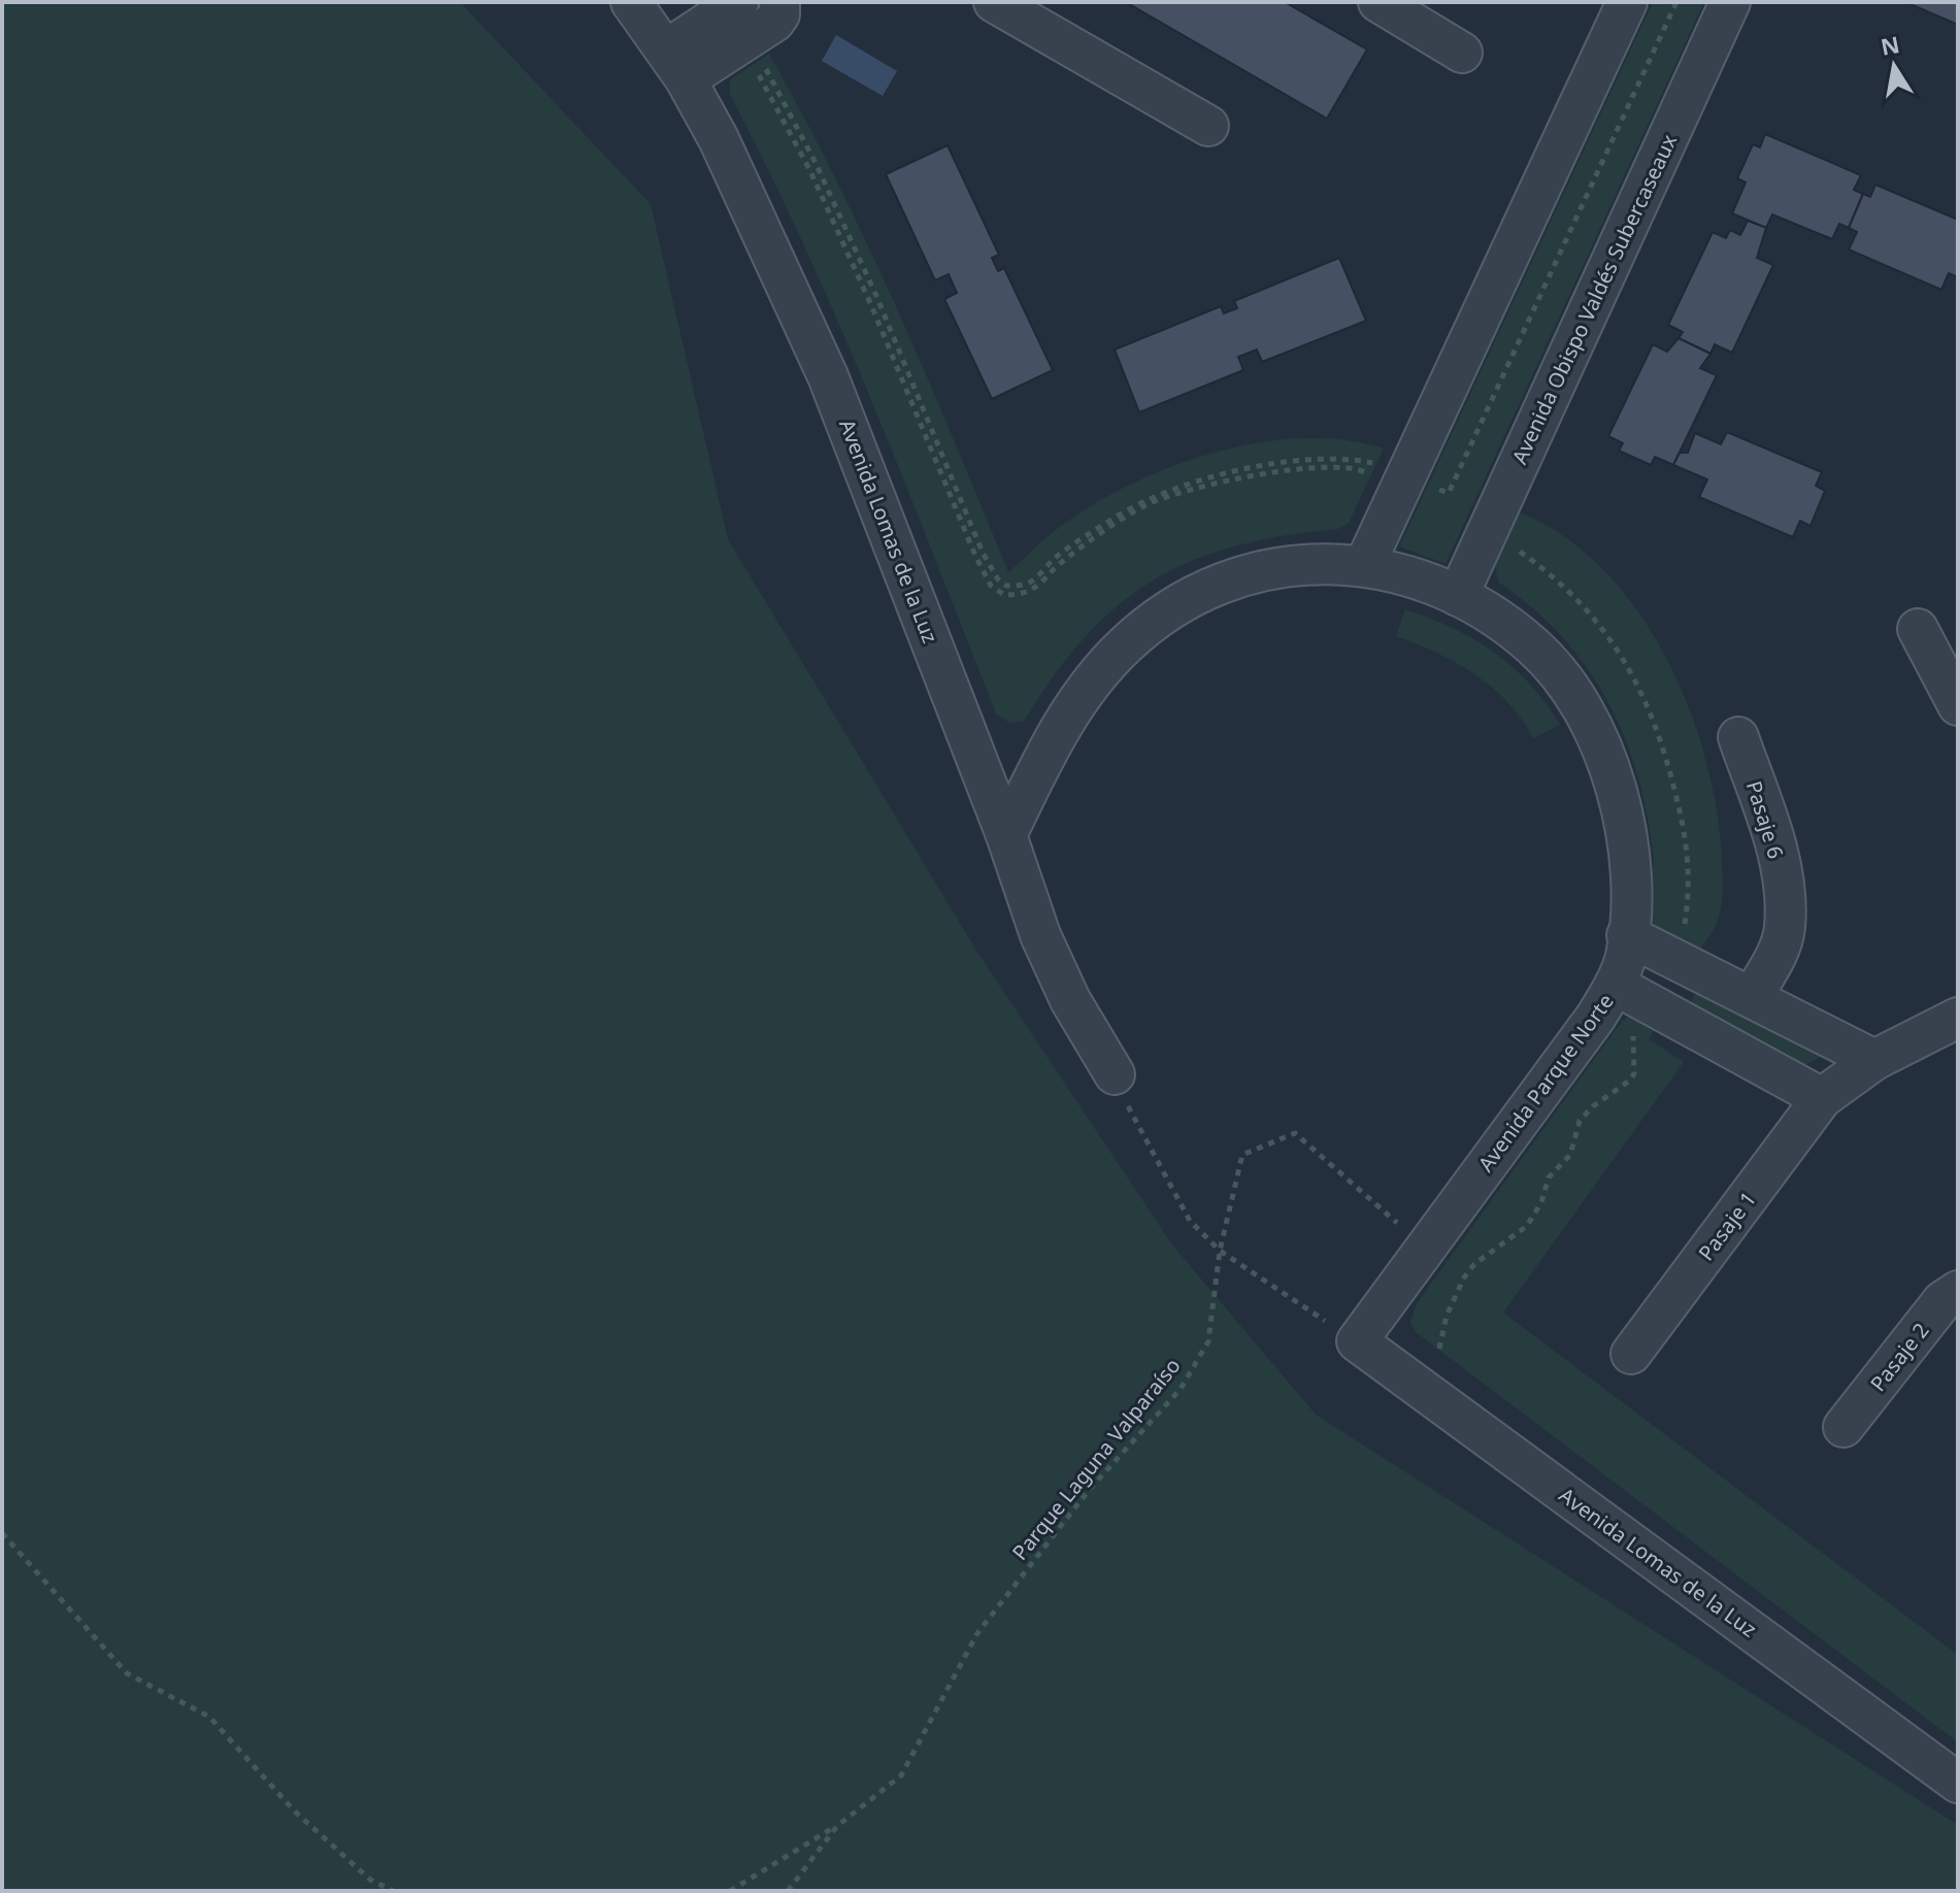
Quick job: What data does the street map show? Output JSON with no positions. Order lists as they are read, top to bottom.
{
  "streets": {
    "street": [
      "Avenida Obispo Valdés Subercaseaux",
      "Avenida Lomas de la Luz",
      "Pasaje 6",
      "Avenida Parque Norte",
      "Pasaje 1",
      "Pasaje 2"
    ],
    "path": ["Parque Laguna Valparaíso"]
  },
  "crossings": [
    ["Avenida Obispo Valdés Subercaseaux", "Avenida Parque Norte"],
    ["Avenida Lomas de la Luz", "Avenida Parque Norte"],
    ["Avenida Parque Norte", "Parque Laguna Valparaíso"]
  ],
  "north": "top"
}
